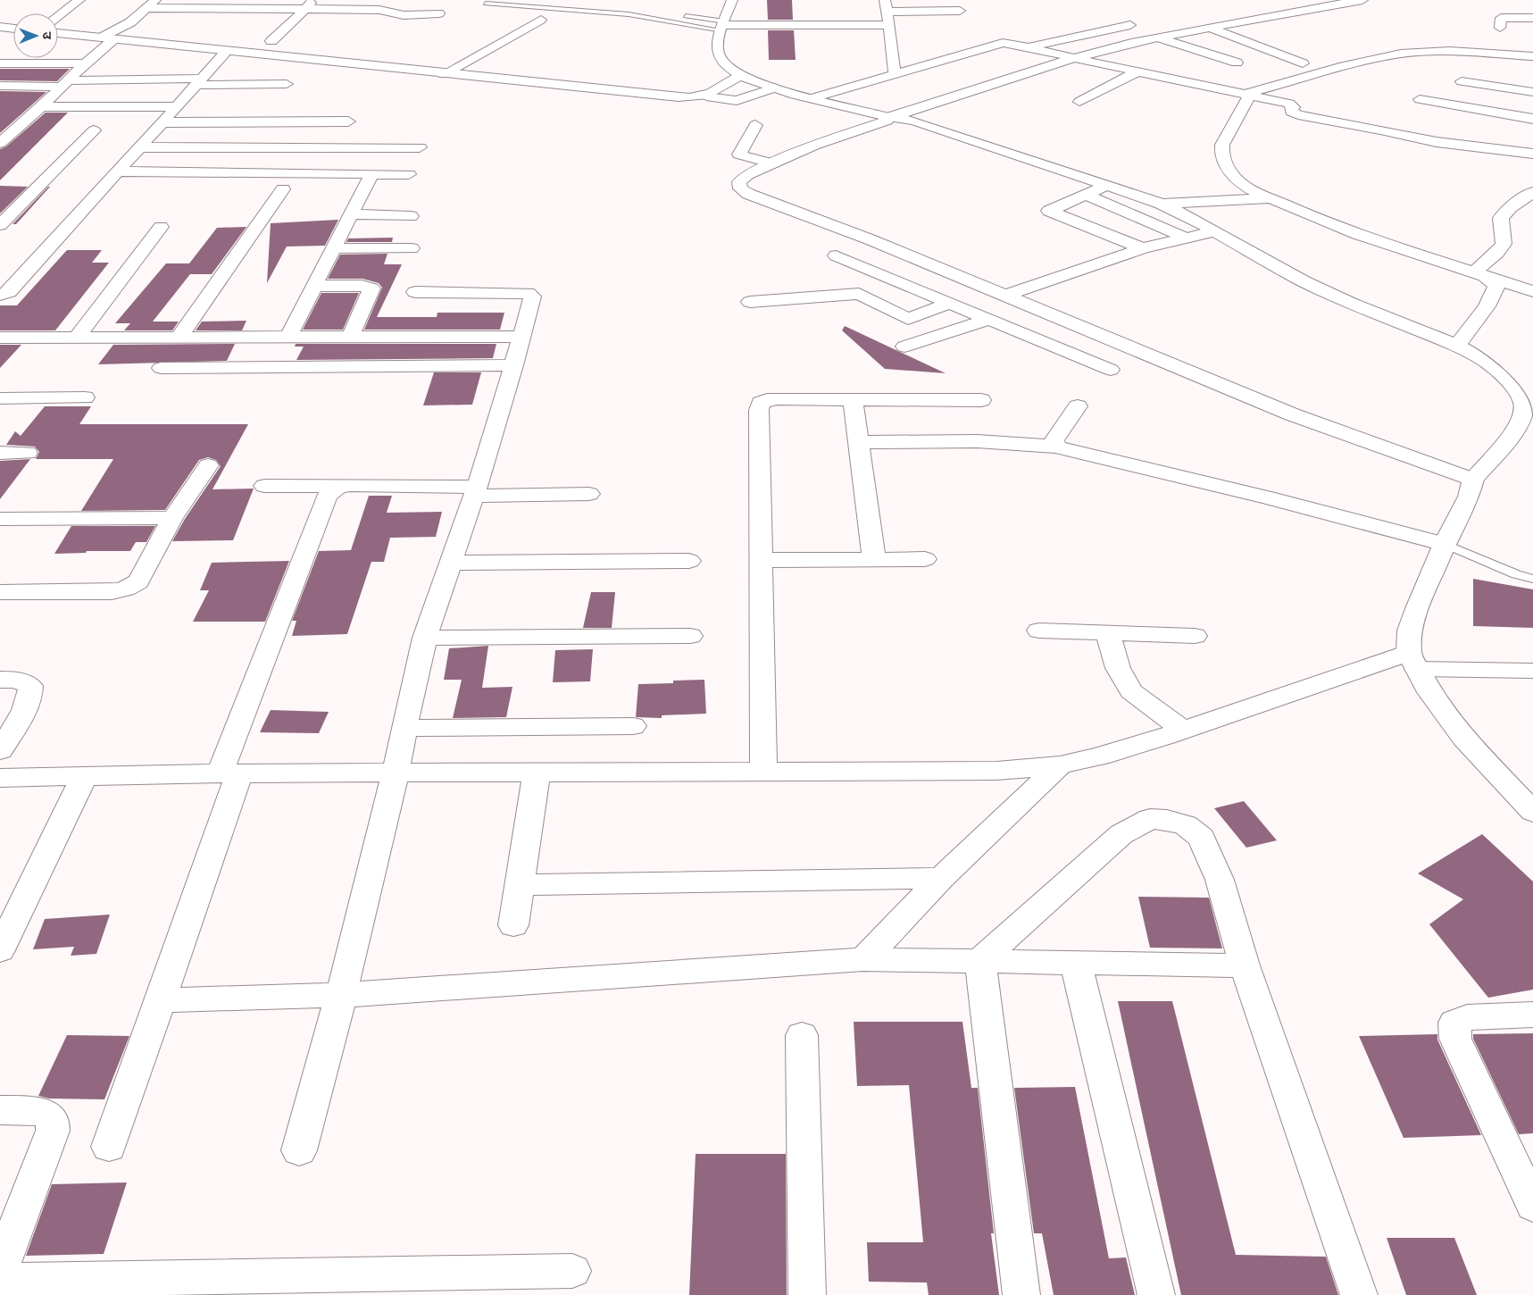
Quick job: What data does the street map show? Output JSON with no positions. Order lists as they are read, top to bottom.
{
  "north": "right"
}
